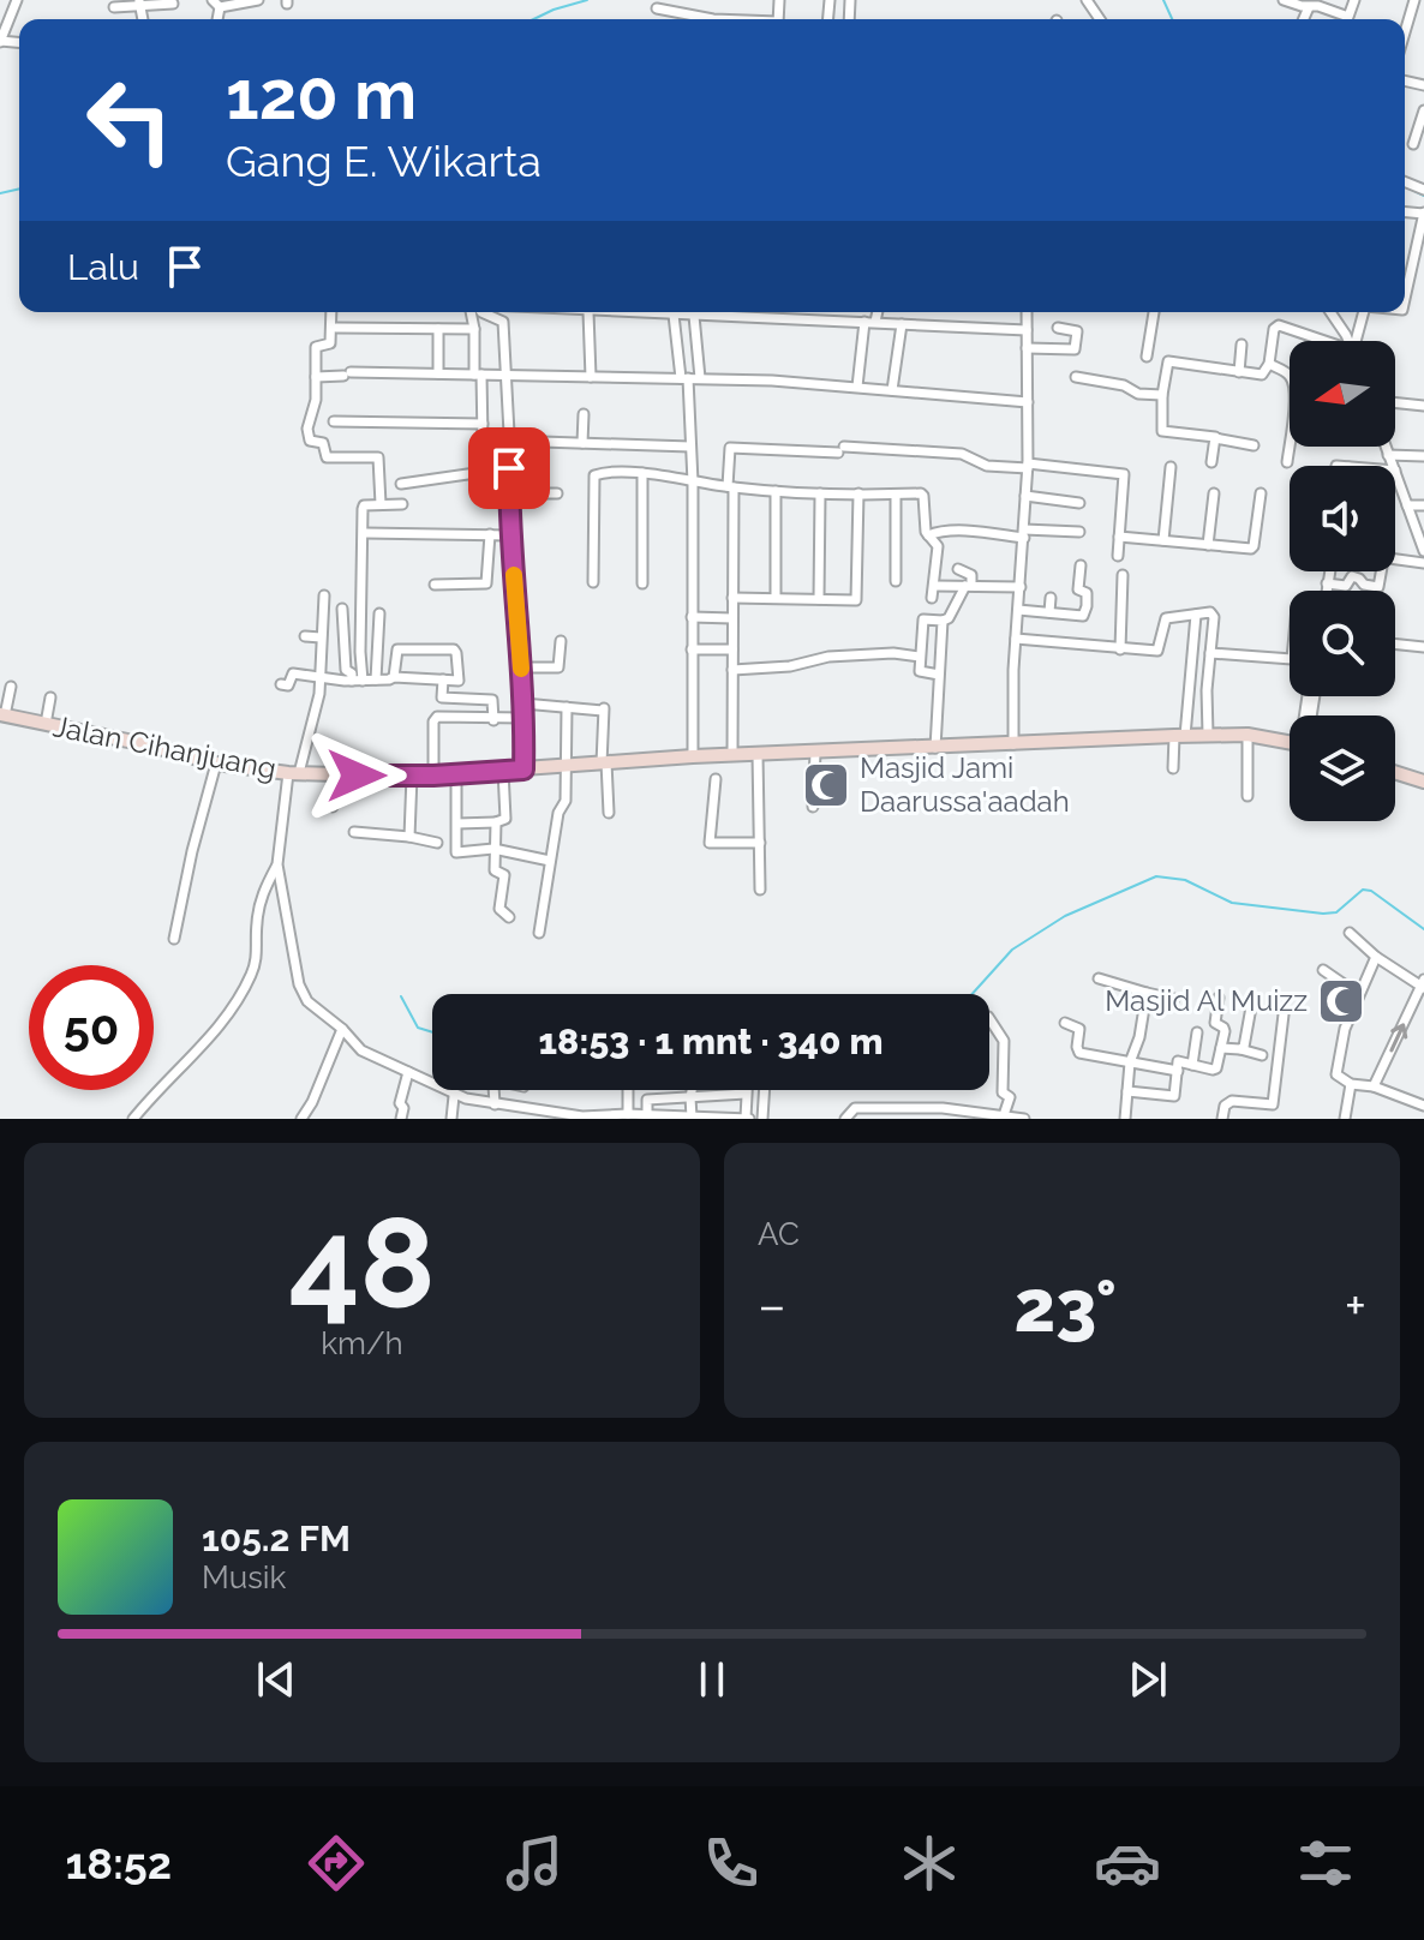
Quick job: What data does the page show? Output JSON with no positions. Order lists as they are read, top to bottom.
{
  "streets": {
    "main road": ["Jalan Cihanjuang"]
  },
  "places": {
    "mosque": ["Masjid Jami Daarussa'aadah", "Masjid Al Muizz"]
  },
  "north": "left",
  "page": {
    "turn": ["120 m", "Gang E. Wikarta"],
    "then": "Lalu",
    "limit": "50",
    "trip": "18:53 · 1 mnt · 340 m",
    "tile": [
      ["48", "km/h"],
      "AC"
    ],
    "heat": ["−", "23°", "+"],
    "song": ["105.2 FM", "Musik"],
    "tabs": "18:52"
  }
}
